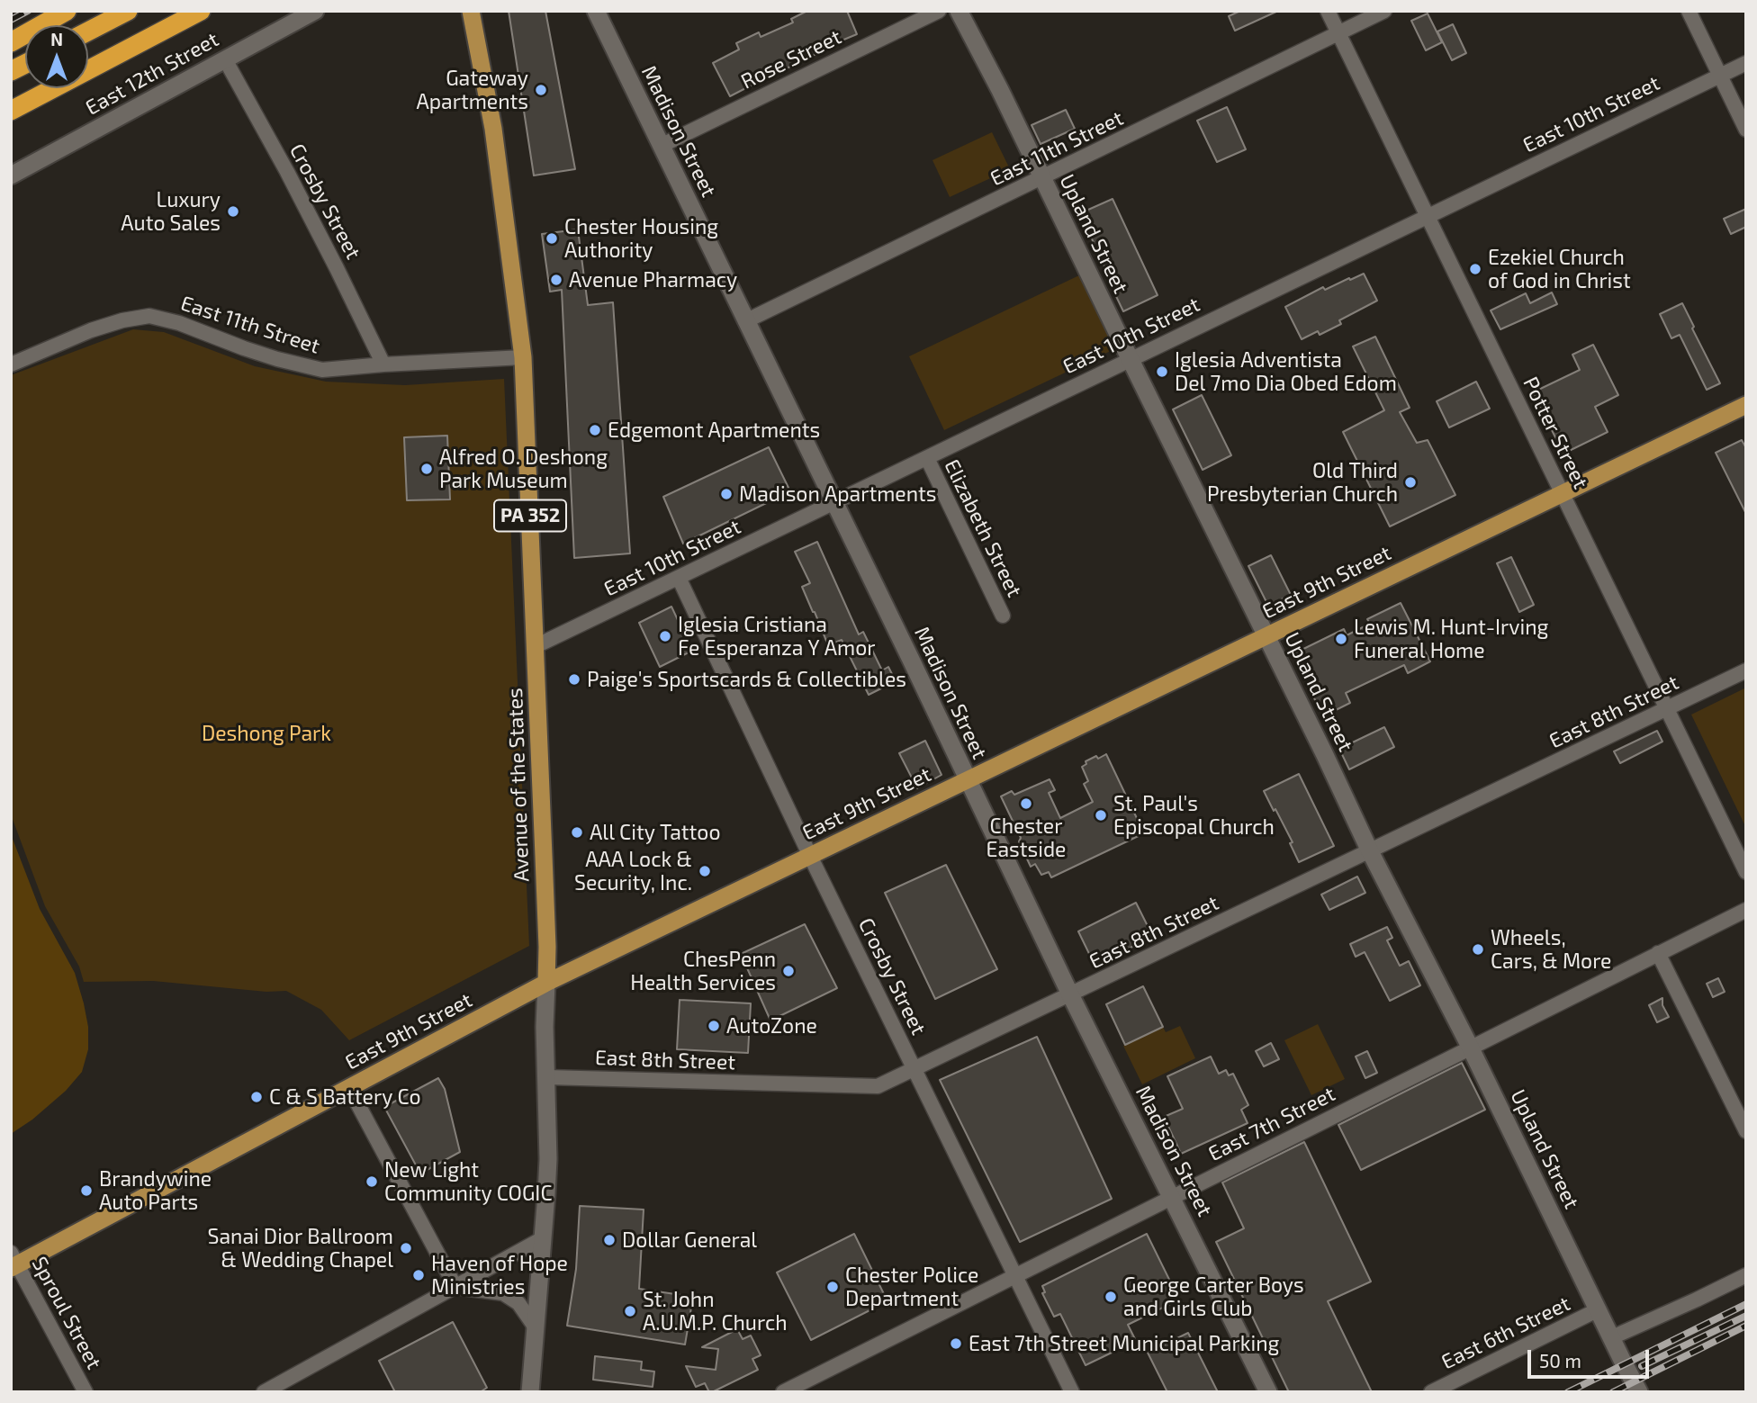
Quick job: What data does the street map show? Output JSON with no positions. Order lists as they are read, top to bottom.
{
  "streets": {
    "main road": ["PA 352", "East 9th Street", "Avenue of the States"],
    "street": [
      "Rose Street",
      "East 12th Street",
      "East 10th Street",
      "Madison Street",
      "East 11th Street",
      "Crosby Street",
      "Upland Street",
      "Potter Street",
      "Elizabeth Street",
      "East 8th Street",
      "East 7th Street",
      "Sproul Street",
      "East 6th Street"
    ]
  },
  "crossings": [
    ["Rose Street", "Madison Street"],
    ["East 12th Street", "Crosby Street"],
    ["East 10th Street", "Madison Street"],
    ["East 10th Street", "Crosby Street"],
    ["East 10th Street", "Upland Street"],
    ["East 10th Street", "Potter Street"],
    ["East 10th Street", "Elizabeth Street"],
    ["East 10th Street", "Avenue of the States"],
    ["Madison Street", "East 11th Street"],
    ["Madison Street", "East 9th Street"],
    ["Madison Street", "East 8th Street"],
    ["Madison Street", "East 7th Street"],
    ["East 11th Street", "Crosby Street"],
    ["East 11th Street", "Upland Street"],
    ["East 11th Street", "Potter Street"],
    ["East 11th Street", "Avenue of the States"],
    ["Crosby Street", "East 9th Street"],
    ["Crosby Street", "East 8th Street"],
    ["Crosby Street", "East 7th Street"],
    ["Upland Street", "East 9th Street"],
    ["Upland Street", "East 8th Street"],
    ["Upland Street", "East 7th Street"],
    ["Upland Street", "East 6th Street"],
    ["Potter Street", "East 9th Street"],
    ["Potter Street", "East 8th Street"],
    ["East 9th Street", "Avenue of the States"],
    ["East 9th Street", "Sproul Street"],
    ["East 8th Street", "Avenue of the States"]
  ],
  "parks": ["Deshong Park"],
  "places": [
    "Gateway Apartments",
    "Luxury Auto Sales",
    "Chester Housing Authority",
    "Ezekiel Church of God in Christ",
    "Avenue Pharmacy",
    "Iglesia Adventista Del 7mo Dia Obed Edom",
    "Edgemont Apartments",
    "Alfred O. Deshong Park Museum",
    "Old Third Presbyterian Church",
    "Madison Apartments",
    "Iglesia Cristiana Fe Esperanza Y Amor",
    "Lewis M. Hunt-Irving Funeral Home",
    "Paige's Sportscards & Collectibles",
    "Chester Eastside",
    "St. Paul's Episcopal Church",
    "All City Tattoo",
    "AAA Lock & Security, Inc.",
    "Wheels, Cars, & More",
    "ChesPenn Health Services",
    "AutoZone",
    "C & S Battery Co",
    "New Light Community COGIC",
    "Brandywine Auto Parts",
    "Dollar General",
    "Sanai Dior Ballroom & Wedding Chapel",
    "Haven of Hope Ministries",
    "Chester Police Department",
    "George Carter Boys and Girls Club",
    "St. John A.U.M.P. Church",
    "East 7th Street Municipal Parking"
  ],
  "scale_bar": "50 m",
  "north": "top"
}
